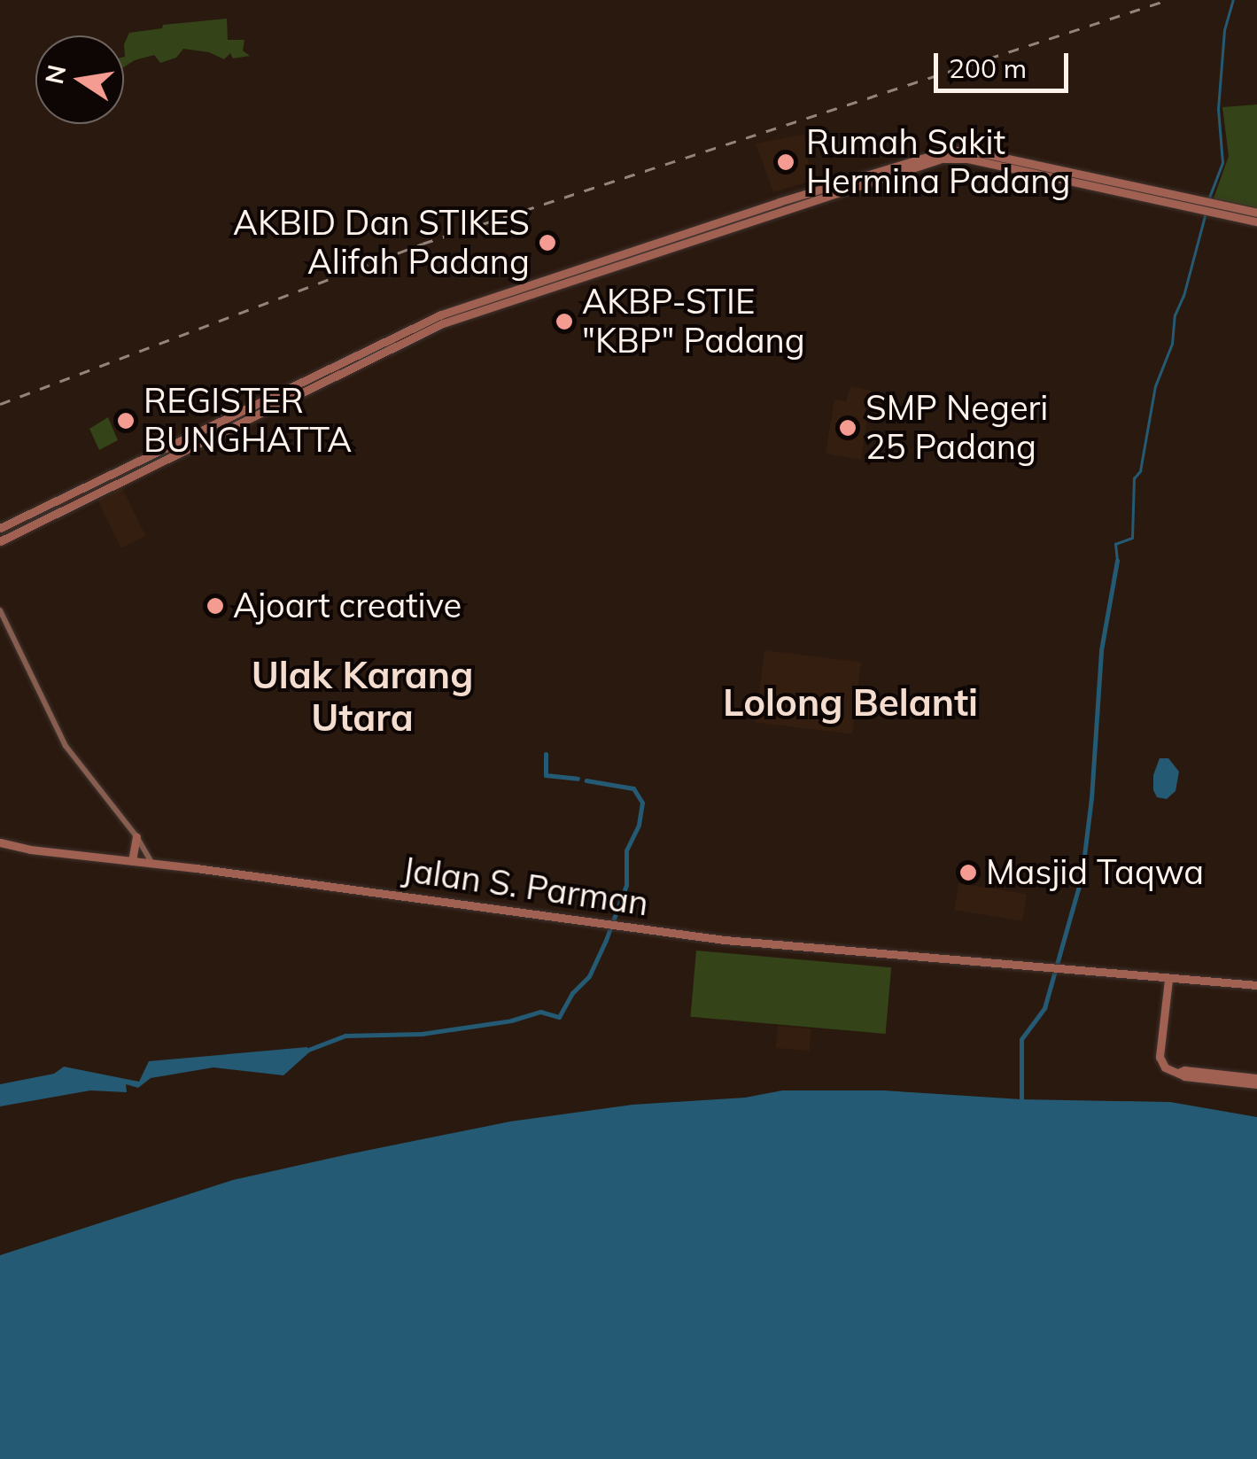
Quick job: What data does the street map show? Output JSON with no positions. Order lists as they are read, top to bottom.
{
  "streets": {
    "main road": ["Jalan S. Parman"]
  },
  "districts": ["Ulak Karang Utara", "Lolong Belanti"],
  "places": [
    "Rumah Sakit Hermina Padang",
    "AKBID Dan STIKES Alifah Padang",
    "AKBP-STIE \"KBP\" Padang",
    "REGISTER BUNGHATTA",
    "SMP Negeri 25 Padang",
    "Ajoart creative",
    "Masjid Taqwa"
  ],
  "scale_bar": "200 m",
  "north": "left"
}
